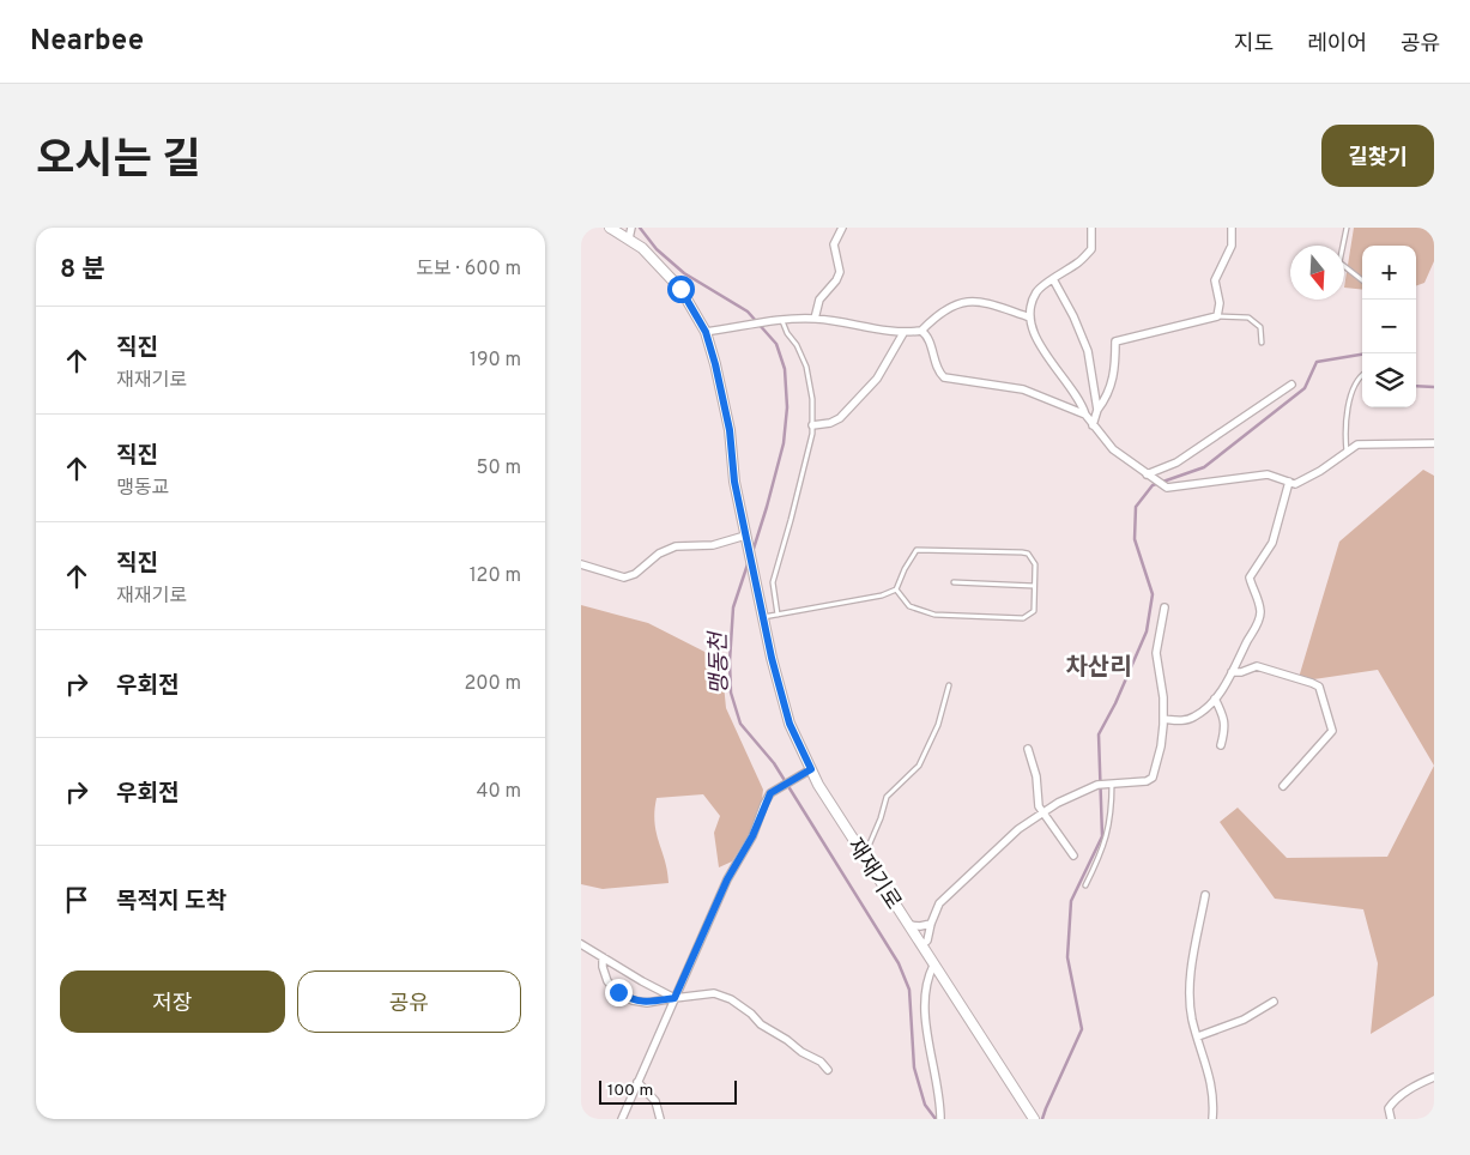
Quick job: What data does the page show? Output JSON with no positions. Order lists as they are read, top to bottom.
{
  "streets": {
    "street": ["재재기로"]
  },
  "districts": ["차산리"],
  "water": ["맹동천"],
  "scale_bar": "100 m",
  "north": "bottom",
  "page": {
    "header": "Nearbee",
    "nav": ["지도", "레이어", "공유"],
    "title": "오시는 길",
    "buttons": [
      "길찾기",
      ["저장", "공유"]
    ],
    "heading": ["8 분", "도보 · 600 m"],
    "map_buttons": ["+", "−"],
    "list": [
      ["직진", "재재기로", "190 m"],
      ["직진", "맹동교", "50 m"],
      ["직진", "재재기로", "120 m"],
      ["우회전", "200 m"],
      ["우회전", "40 m"],
      "목적지 도착"
    ],
    "scale": "100 m"
  }
}
